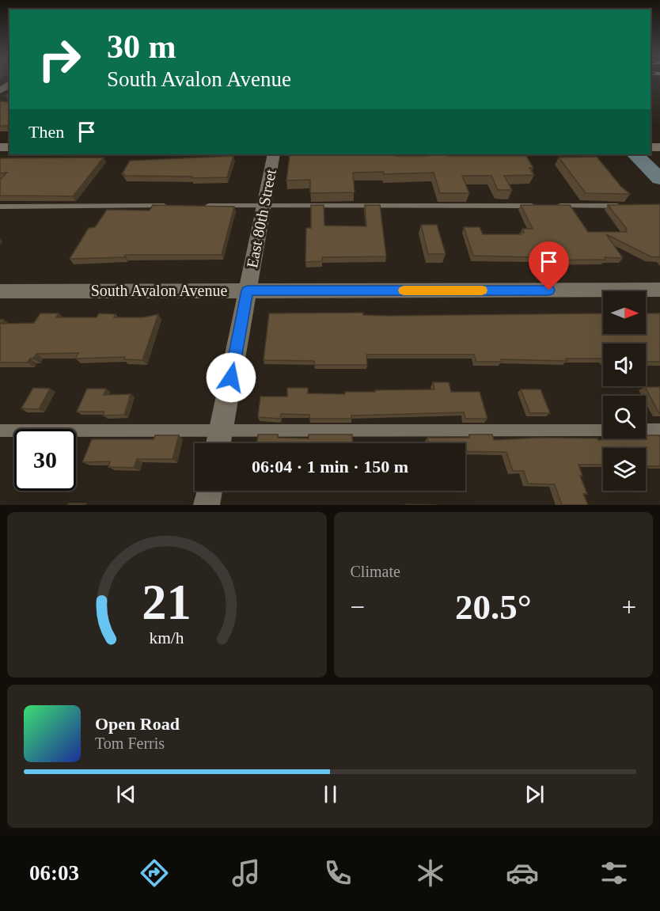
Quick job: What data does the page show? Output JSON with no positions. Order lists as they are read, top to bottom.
{
  "streets": {
    "street": ["East 80th Street", "South Avalon Avenue"]
  },
  "crossings": [
    ["East 80th Street", "South Avalon Avenue"]
  ],
  "north": "right",
  "page": {
    "turn": ["30 m", "South Avalon Avenue"],
    "then": "Then",
    "limit": "30",
    "trip": "06:04 · 1 min · 150 m",
    "tile": "Climate",
    "heat": ["−", "20.5°", "+"],
    "song": ["Open Road", "Tom Ferris"],
    "tabs": "06:03",
    "gauge": ["21", "km/h"]
  }
}
